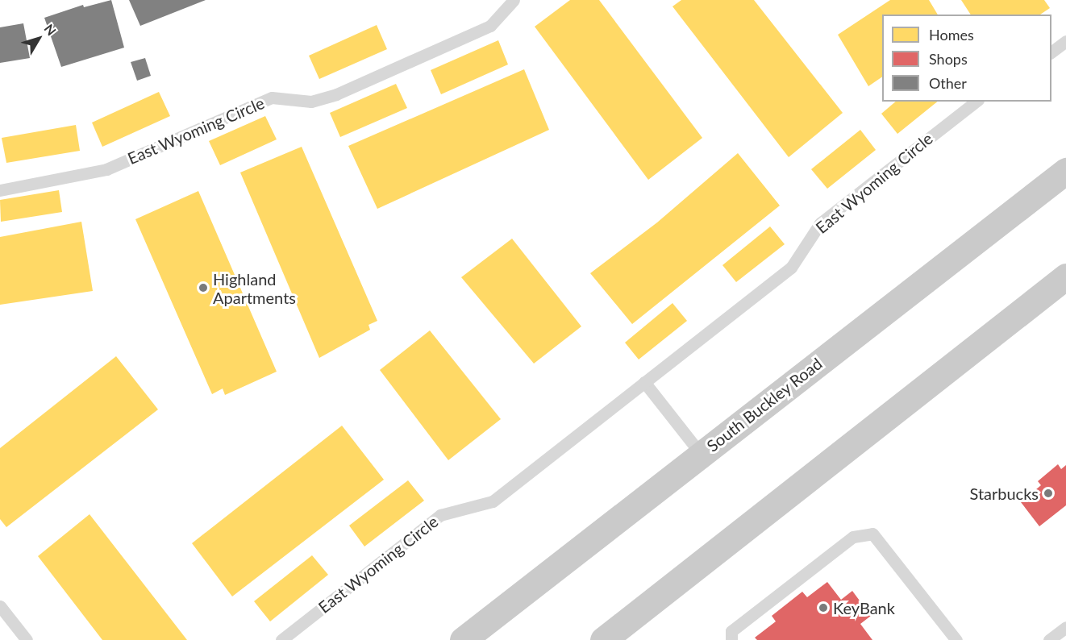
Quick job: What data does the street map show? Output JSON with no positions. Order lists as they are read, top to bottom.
{
  "streets": {
    "main road": ["South Buckley Road"],
    "lane": ["East Wyoming Circle"]
  },
  "places": ["Highland Apartments", "Starbucks", "KeyBank"],
  "legend": ["Homes", "Shops", "Other"],
  "north": "top right"
}
